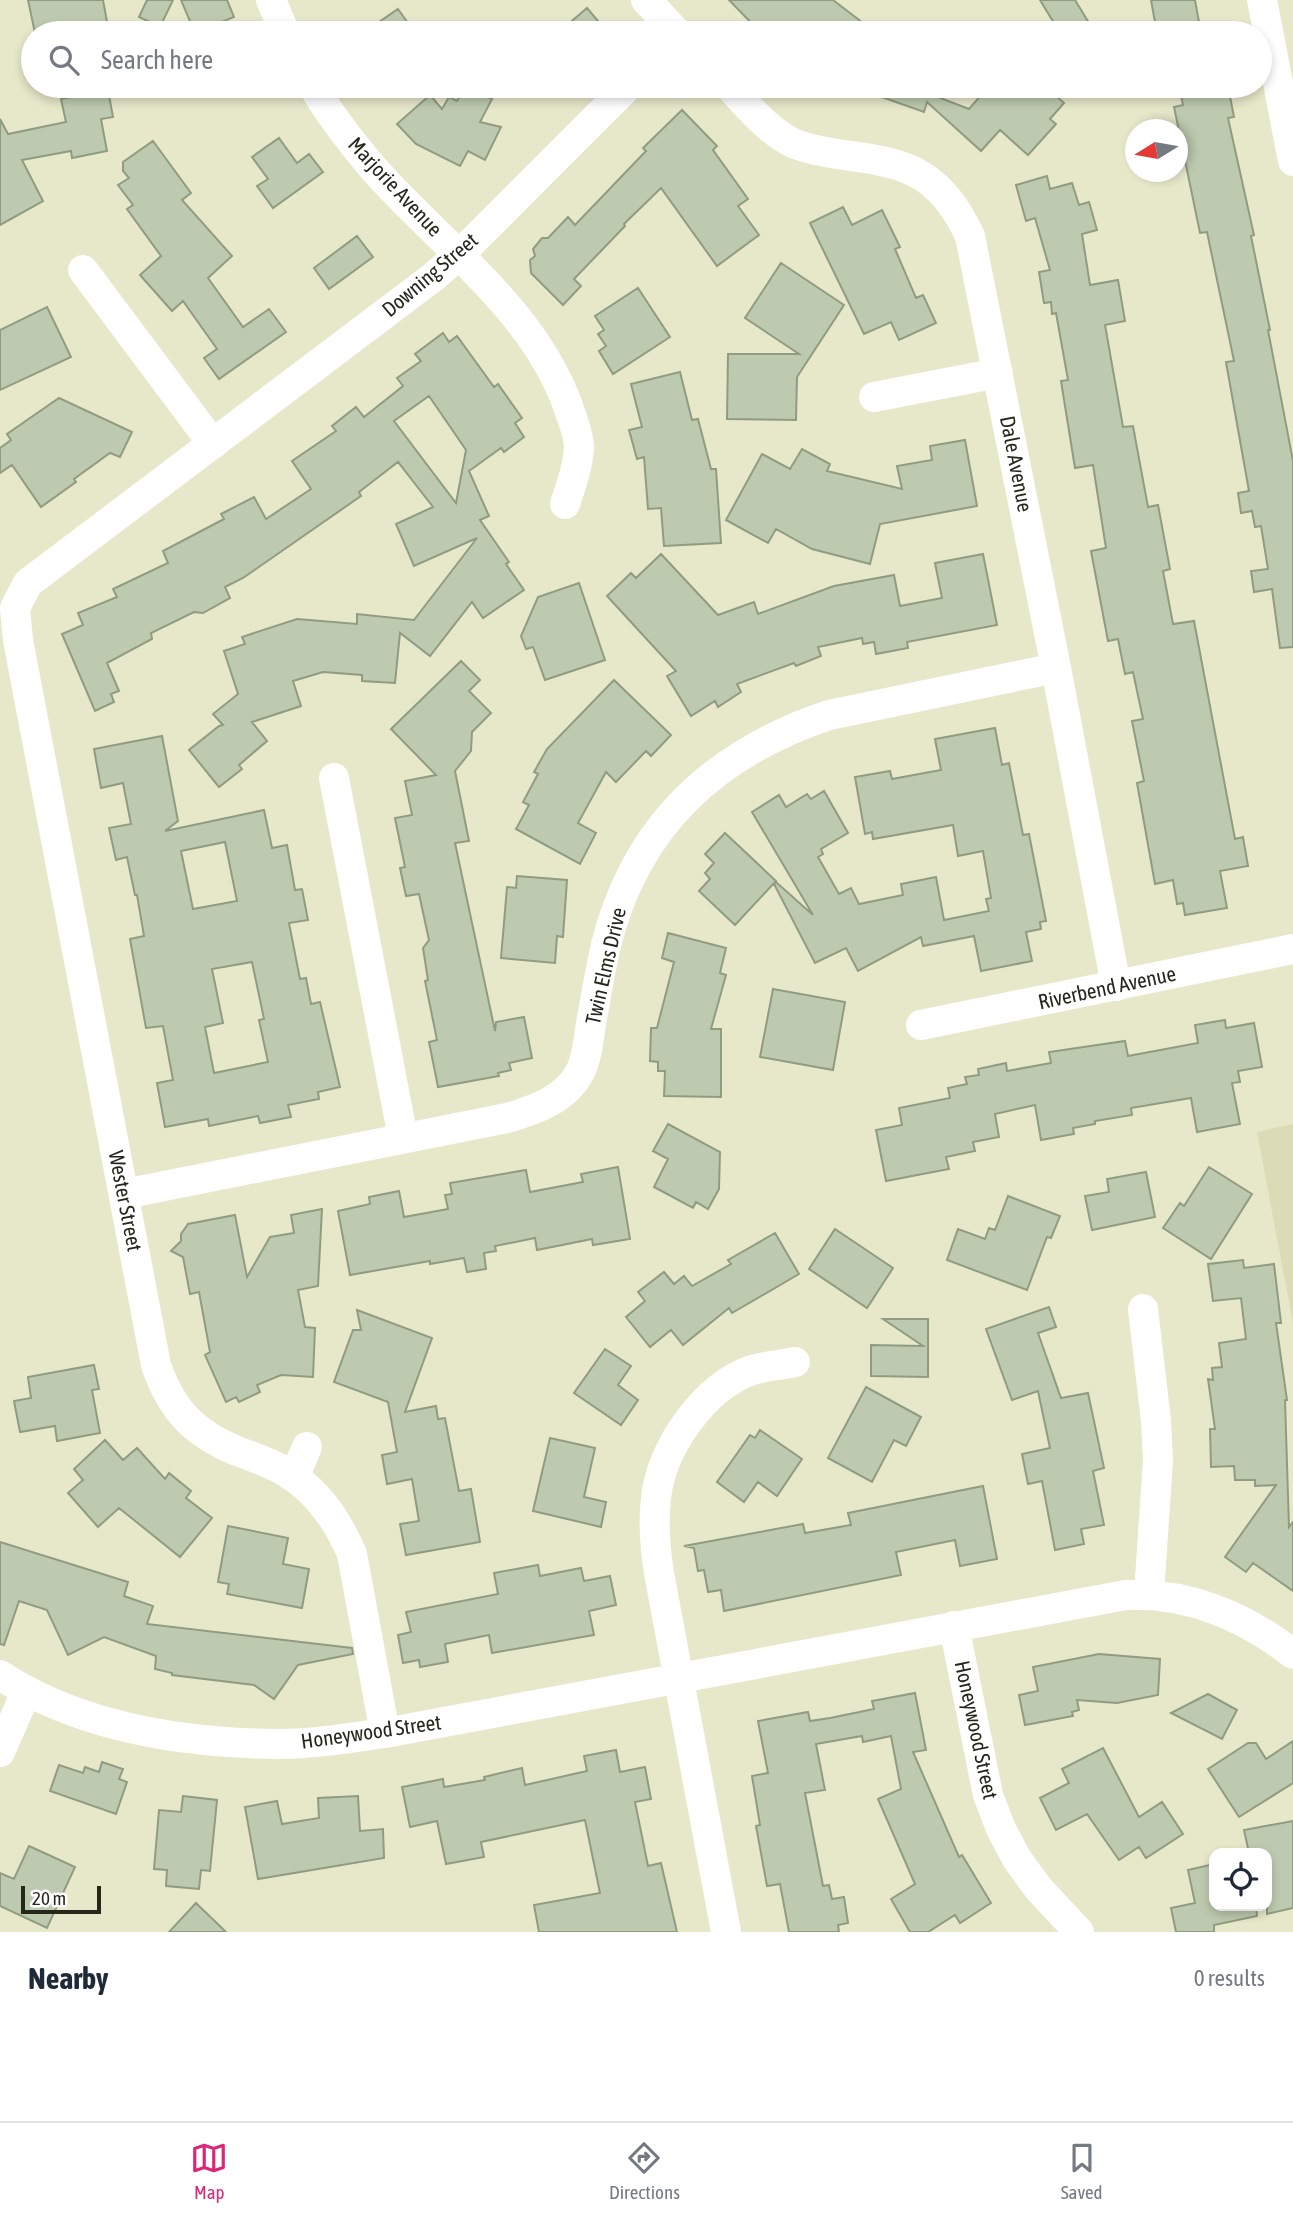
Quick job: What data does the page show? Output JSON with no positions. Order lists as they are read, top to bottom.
{
  "streets": {
    "street": [
      "Marjorie Avenue",
      "Downing Street",
      "Dale Avenue",
      "Twin Elms Drive",
      "Riverbend Avenue",
      "Wester Street",
      "Honeywood Street"
    ]
  },
  "crossings": [
    ["Marjorie Avenue", "Downing Street"],
    ["Downing Street", "Wester Street"],
    ["Dale Avenue", "Twin Elms Drive"],
    ["Dale Avenue", "Riverbend Avenue"],
    ["Twin Elms Drive", "Wester Street"],
    ["Wester Street", "Honeywood Street"]
  ],
  "scale_bar": "20 m",
  "north": "left",
  "page": {
    "search": "Search here",
    "scale": "20 m",
    "heading": ["Nearby", "0 results"],
    "nav": ["Map", "Directions", "Saved"]
  }
}
